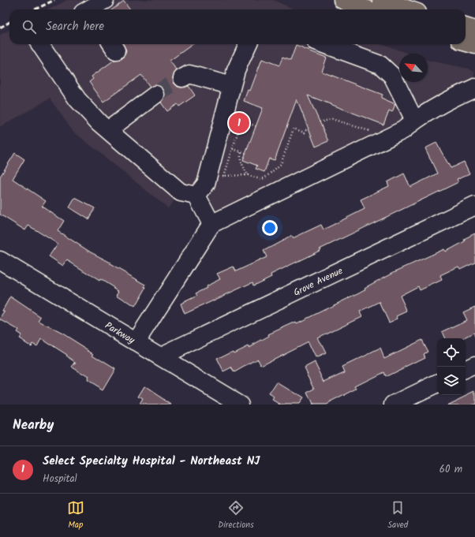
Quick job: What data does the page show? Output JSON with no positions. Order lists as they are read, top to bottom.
{
  "streets": {
    "street": ["Grove Avenue", "Parkway"]
  },
  "crossings": [
    ["Grove Avenue", "Parkway"]
  ],
  "north": "top left",
  "page": {
    "search": "Search here",
    "pins": "1",
    "heading": "Nearby",
    "list": [
      {
        "mark": "1",
        "name": "Select Specialty Hospital - Northeast NJ",
        "note": "Hospital",
        "value": "60 m"
      }
    ],
    "nav": ["Map", "Directions", "Saved"]
  }
}
